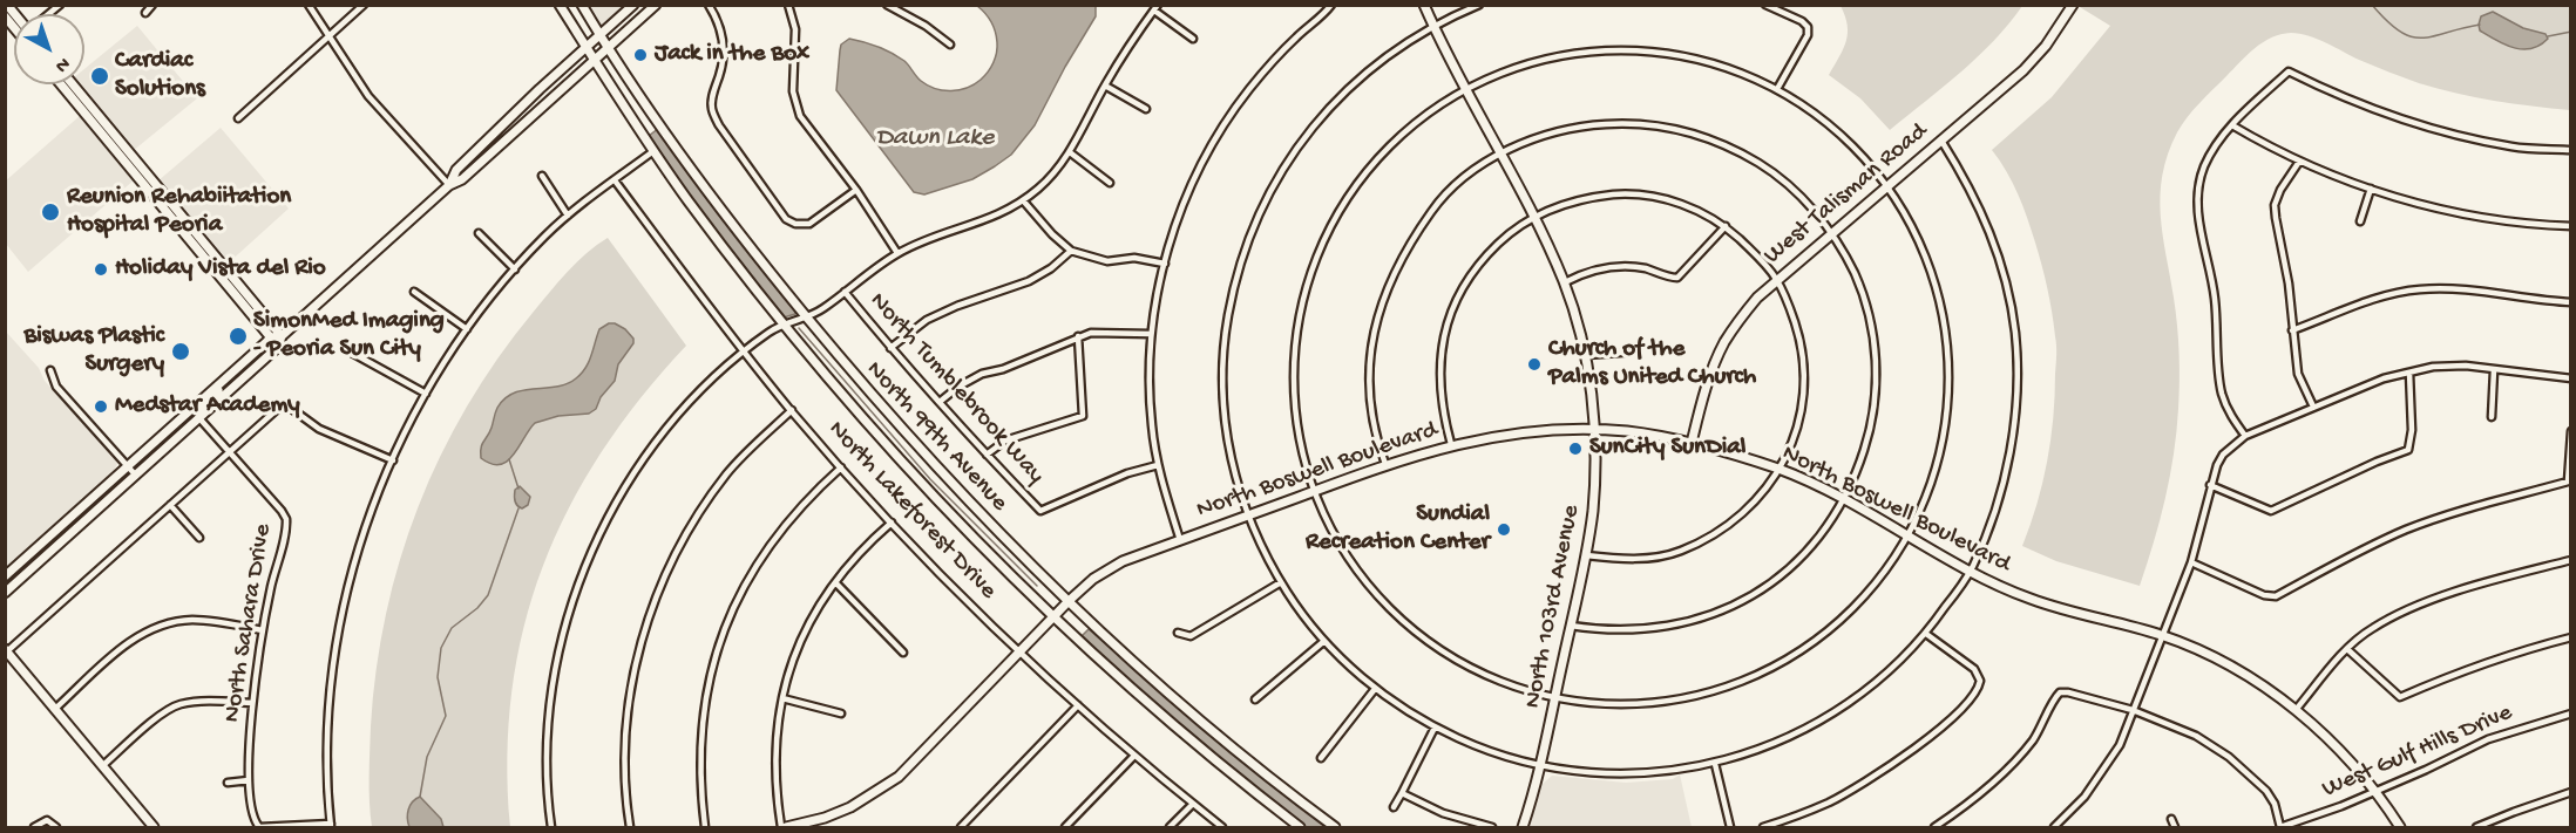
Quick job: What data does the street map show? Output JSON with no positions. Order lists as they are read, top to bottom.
{
  "streets": {
    "street": [
      "West Talisman Road",
      "North Tumblebrook Way",
      "North 99th Avenue",
      "North Boswell Boulevard",
      "North Lakeforest Drive",
      "North 103rd Avenue",
      "North Sahara Drive",
      "West Gulf Hills Drive"
    ]
  },
  "crossings": [
    ["West Talisman Road", "North Boswell Boulevard"],
    ["North 99th Avenue", "North Boswell Boulevard"],
    ["North Boswell Boulevard", "North Lakeforest Drive"],
    ["North Boswell Boulevard", "North 103rd Avenue"],
    ["North Boswell Boulevard", "West Gulf Hills Drive"]
  ],
  "water": ["Dawn Lake"],
  "places": [
    "Jack in the Box",
    "Cardiac Solutions",
    "Reunion Rehabiitation Hospital Peoria",
    "Holiday Vista del Rio",
    "SimonMed Imaging - Peoria Sun City",
    "Biswas Plastic Surgery",
    "Church of the Palms United Church",
    "Medstar Academy",
    "SunCity SunDial",
    "Sundial Recreation Center"
  ],
  "north": "bottom right"
}
